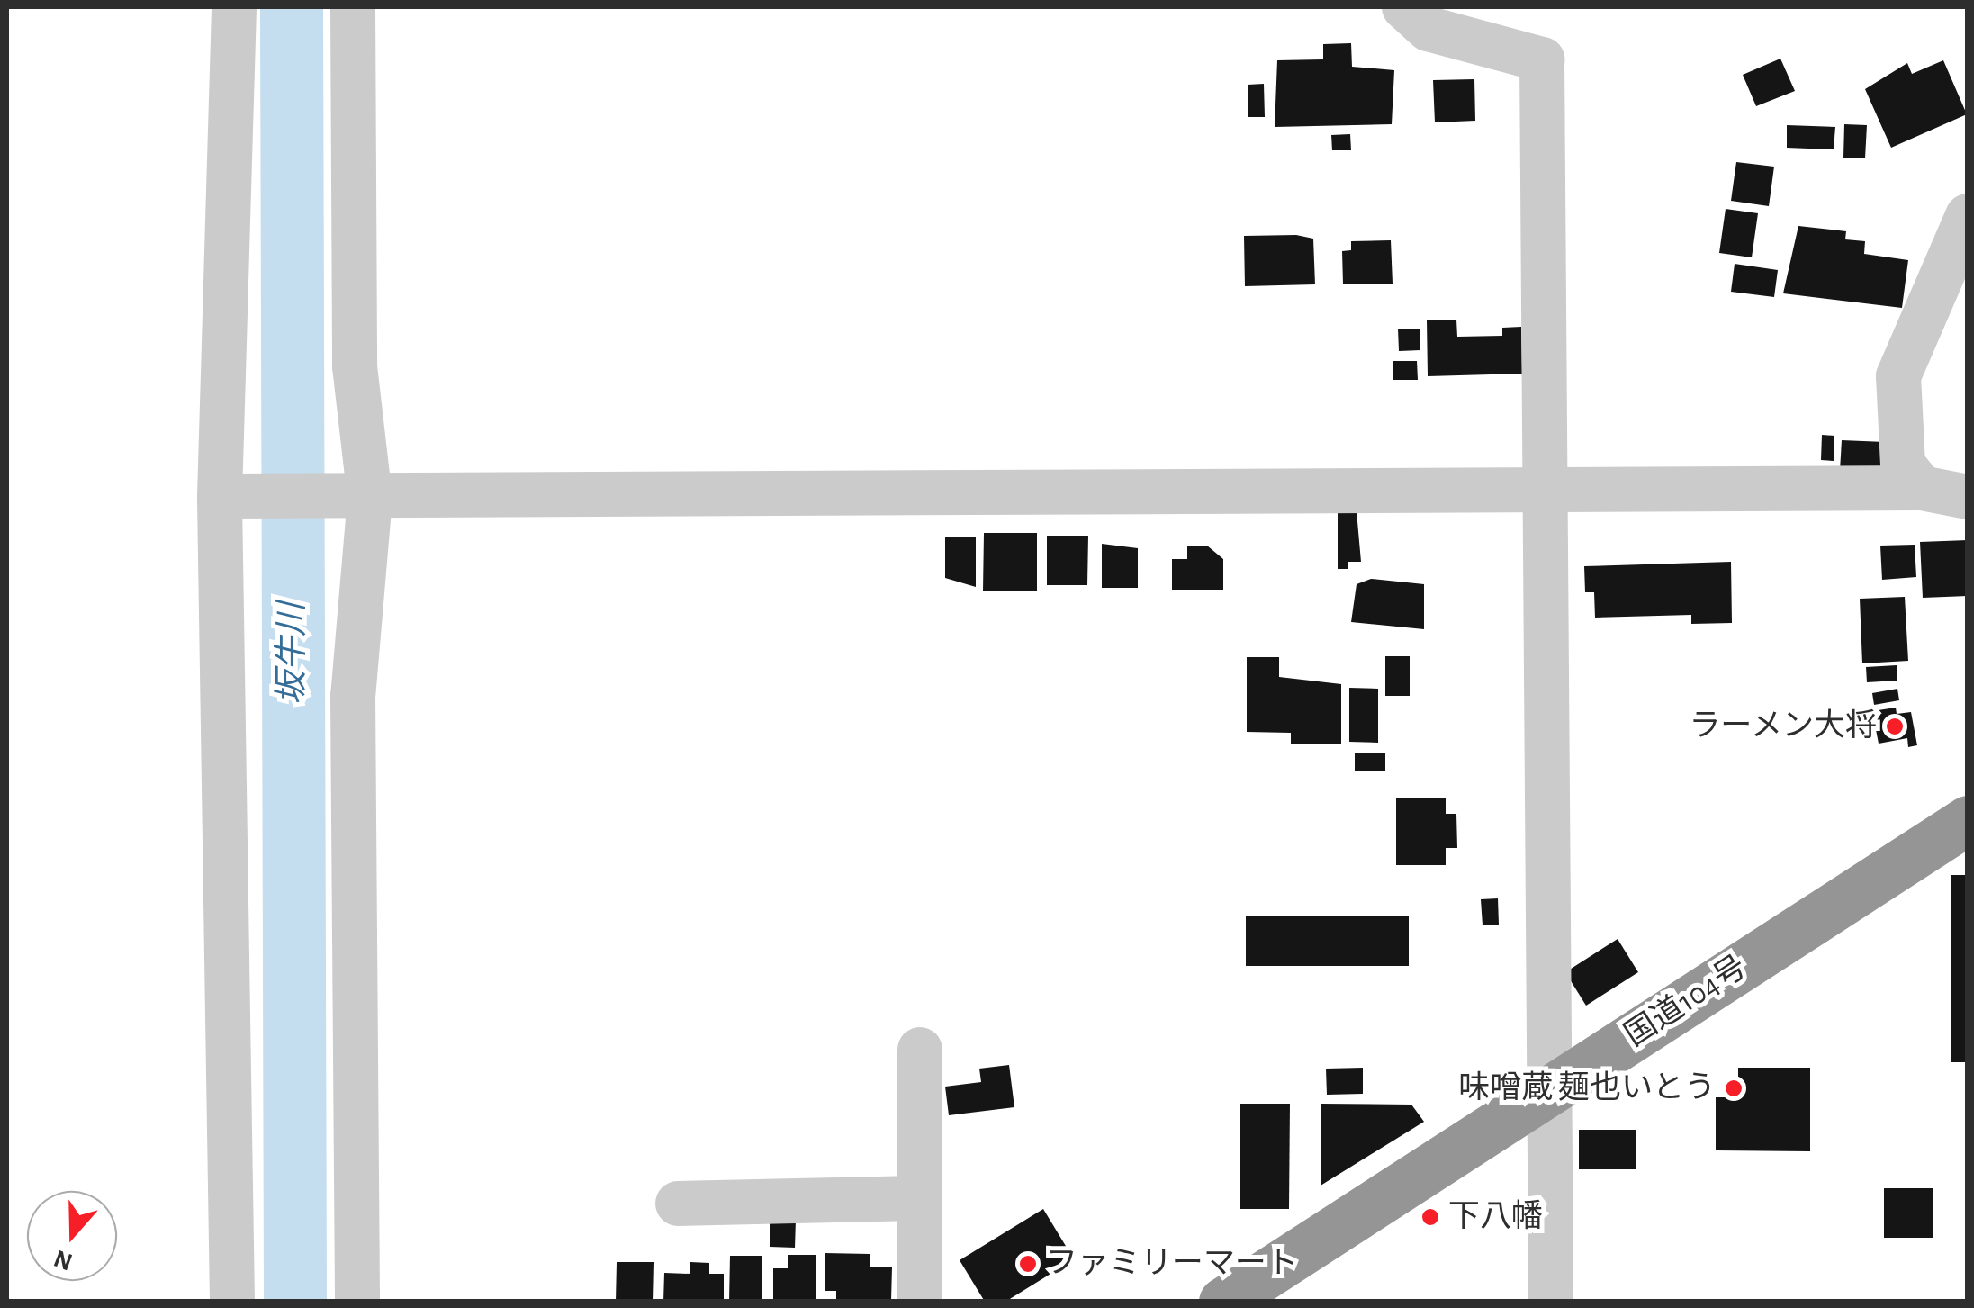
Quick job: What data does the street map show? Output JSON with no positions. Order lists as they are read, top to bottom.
{
  "streets": {
    "highway": ["国道104号"]
  },
  "water": ["坂牛川"],
  "places": [
    "ラーメン大将",
    "味噌蔵 麺也いとう",
    "下八幡",
    "ファミリーマート"
  ],
  "north": "bottom"
}
